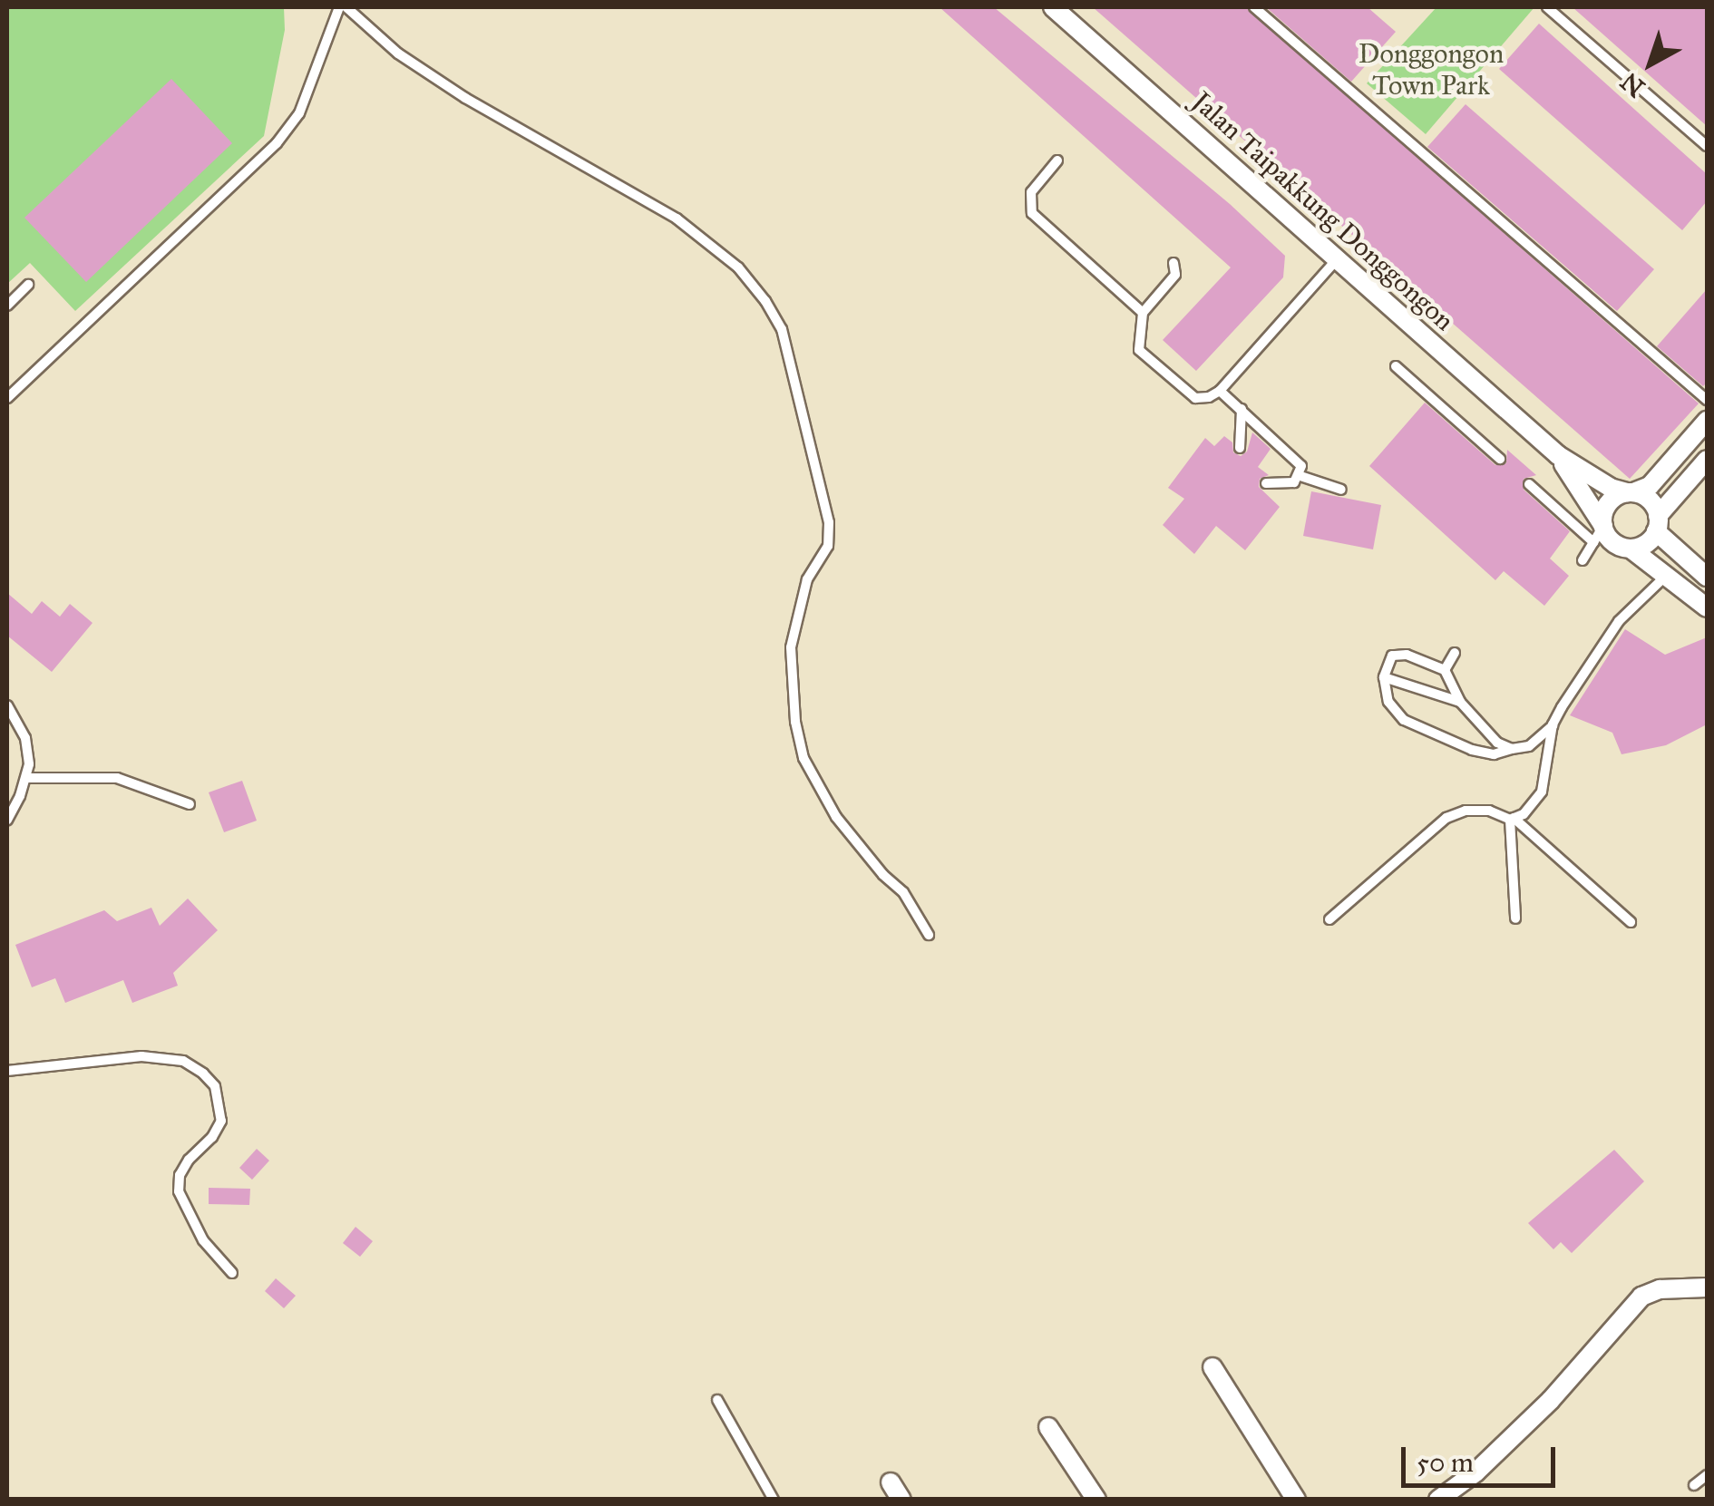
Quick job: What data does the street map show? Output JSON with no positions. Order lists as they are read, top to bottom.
{
  "streets": {
    "street": ["Jalan Taipakkung Donggongon"]
  },
  "parks": ["Donggongon Town Park"],
  "scale_bar": "50 m",
  "north": "bottom left"
}
